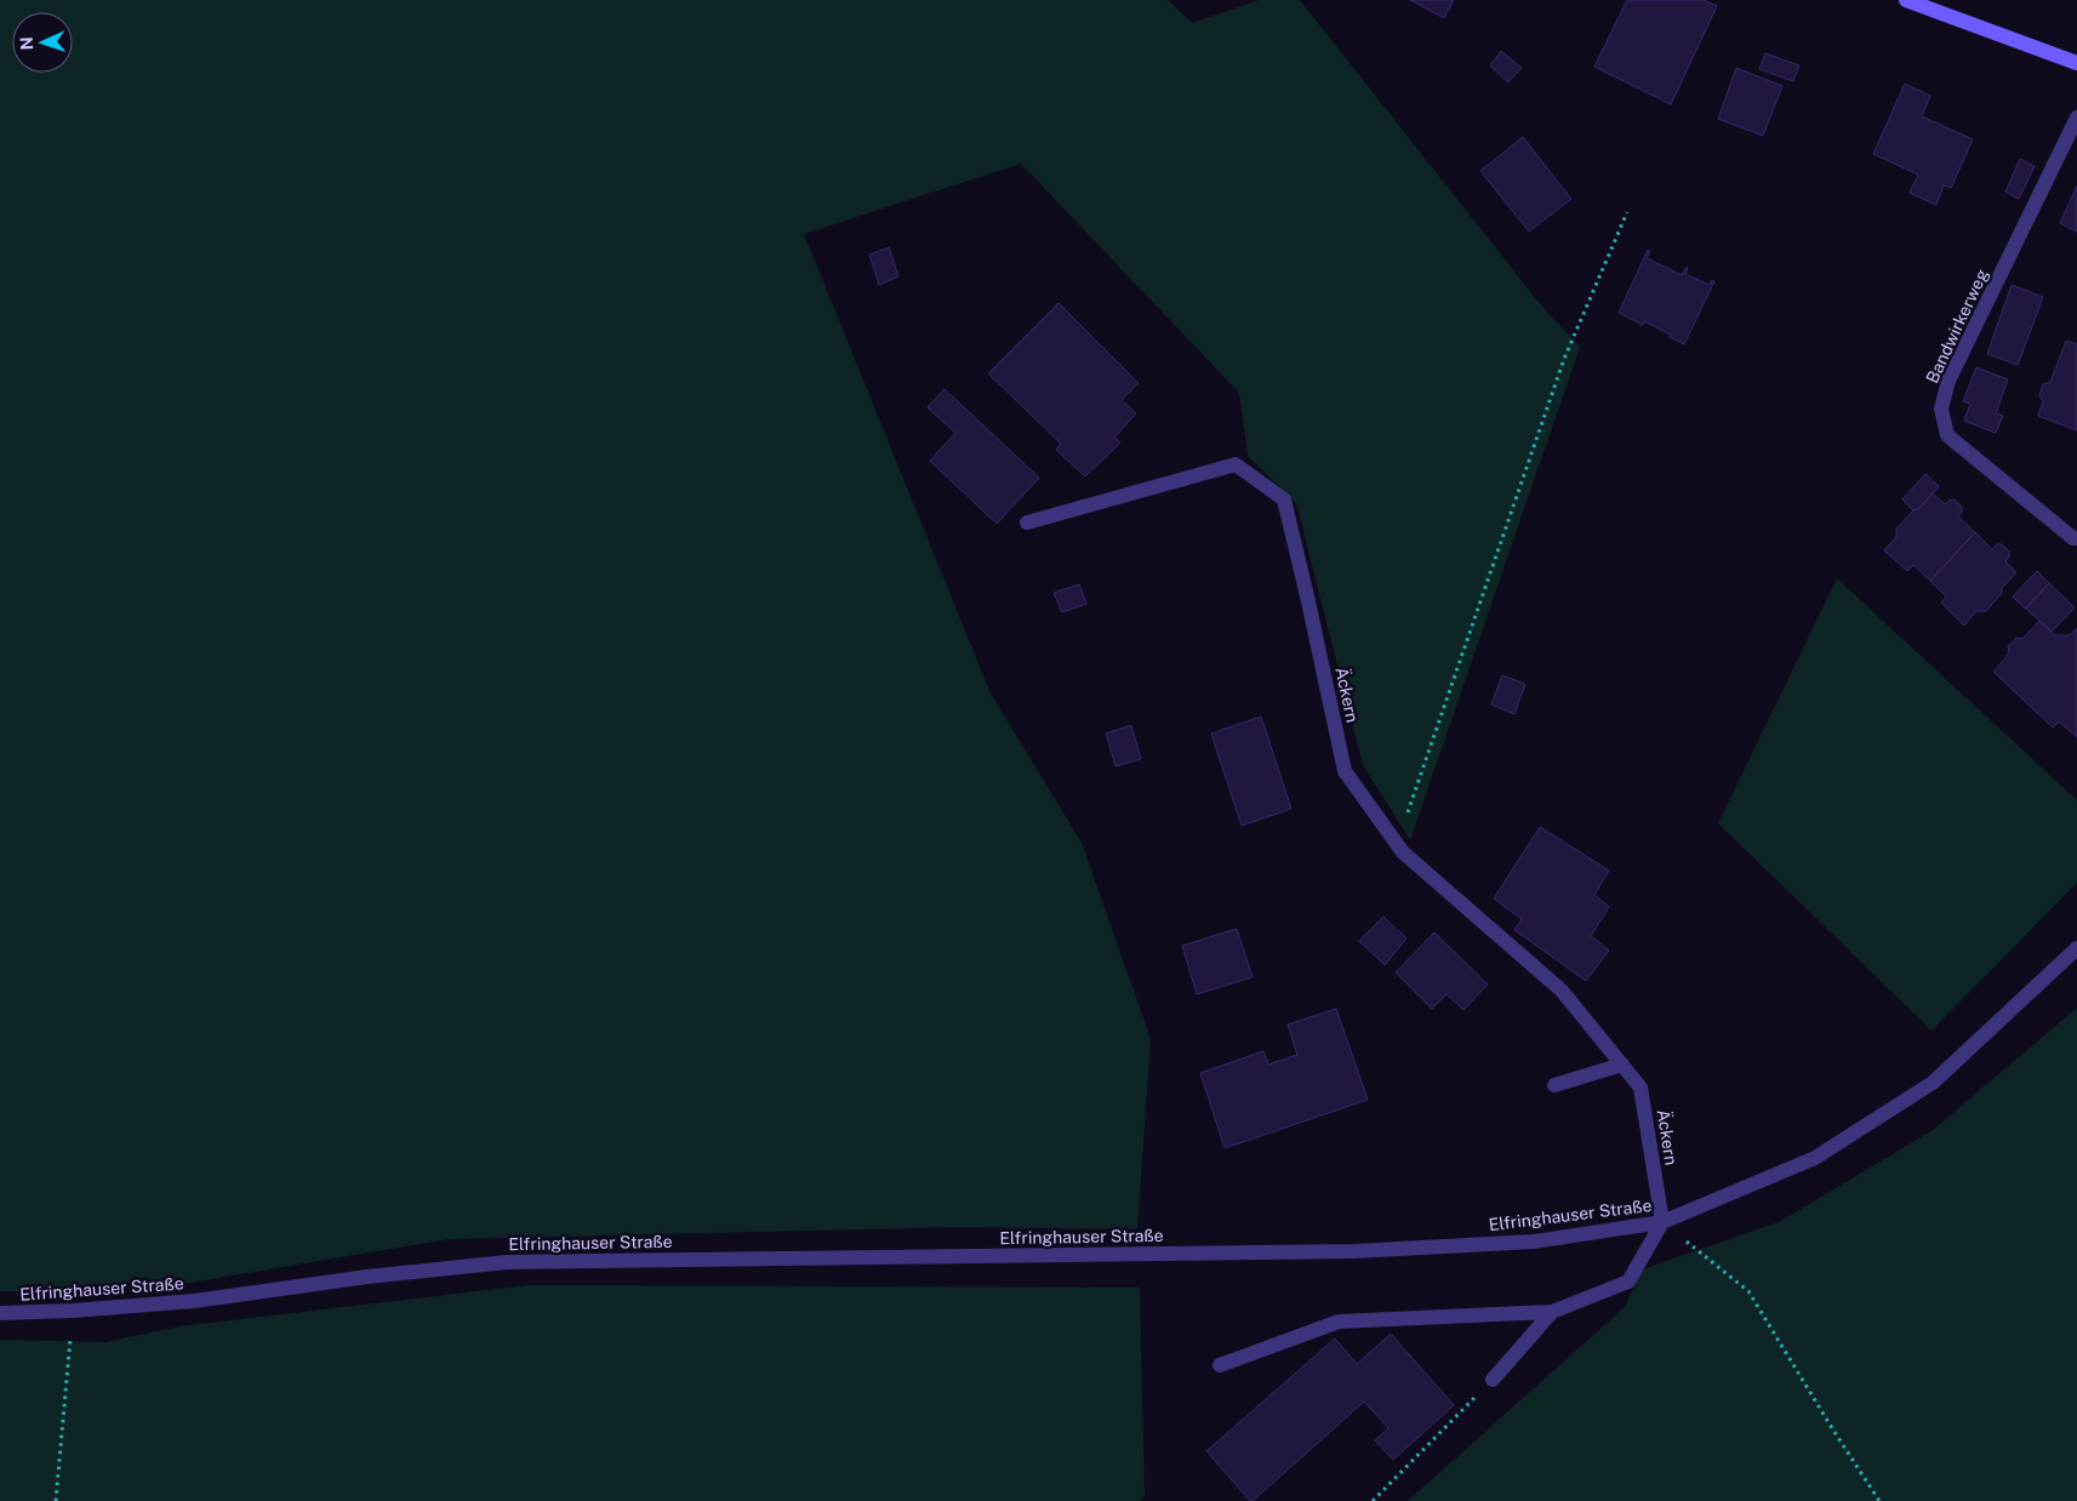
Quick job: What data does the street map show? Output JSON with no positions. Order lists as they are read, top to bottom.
{
  "streets": {
    "street": ["Bandwirkerweg", "Äckern", "Elfringhauser Straße"]
  },
  "crossings": [
    ["Äckern", "Elfringhauser Straße"]
  ],
  "north": "left"
}
